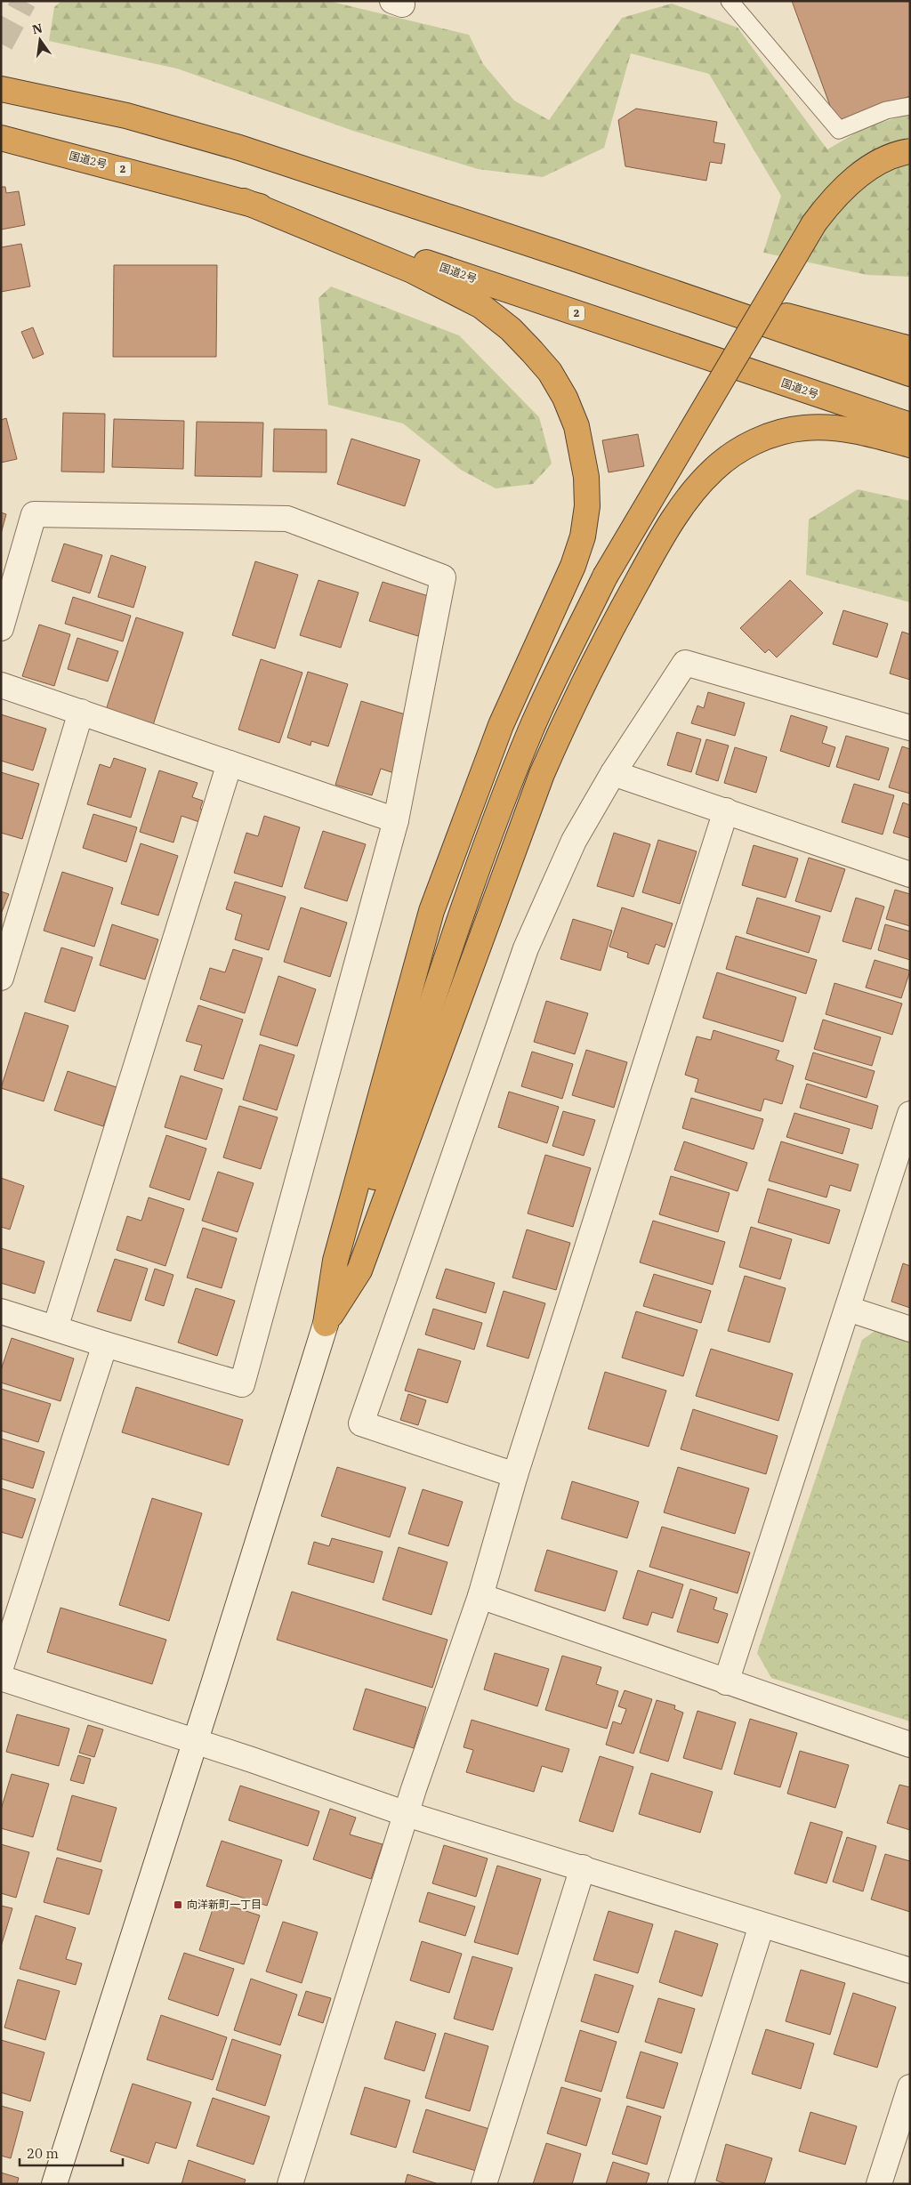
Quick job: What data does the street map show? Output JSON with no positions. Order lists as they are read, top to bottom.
{
  "streets": {
    "highway": ["国道2号", "2"]
  },
  "places": {
    "transit": ["向洋新町一丁目"]
  },
  "scale_bar": "20 m",
  "north": "top"
}
